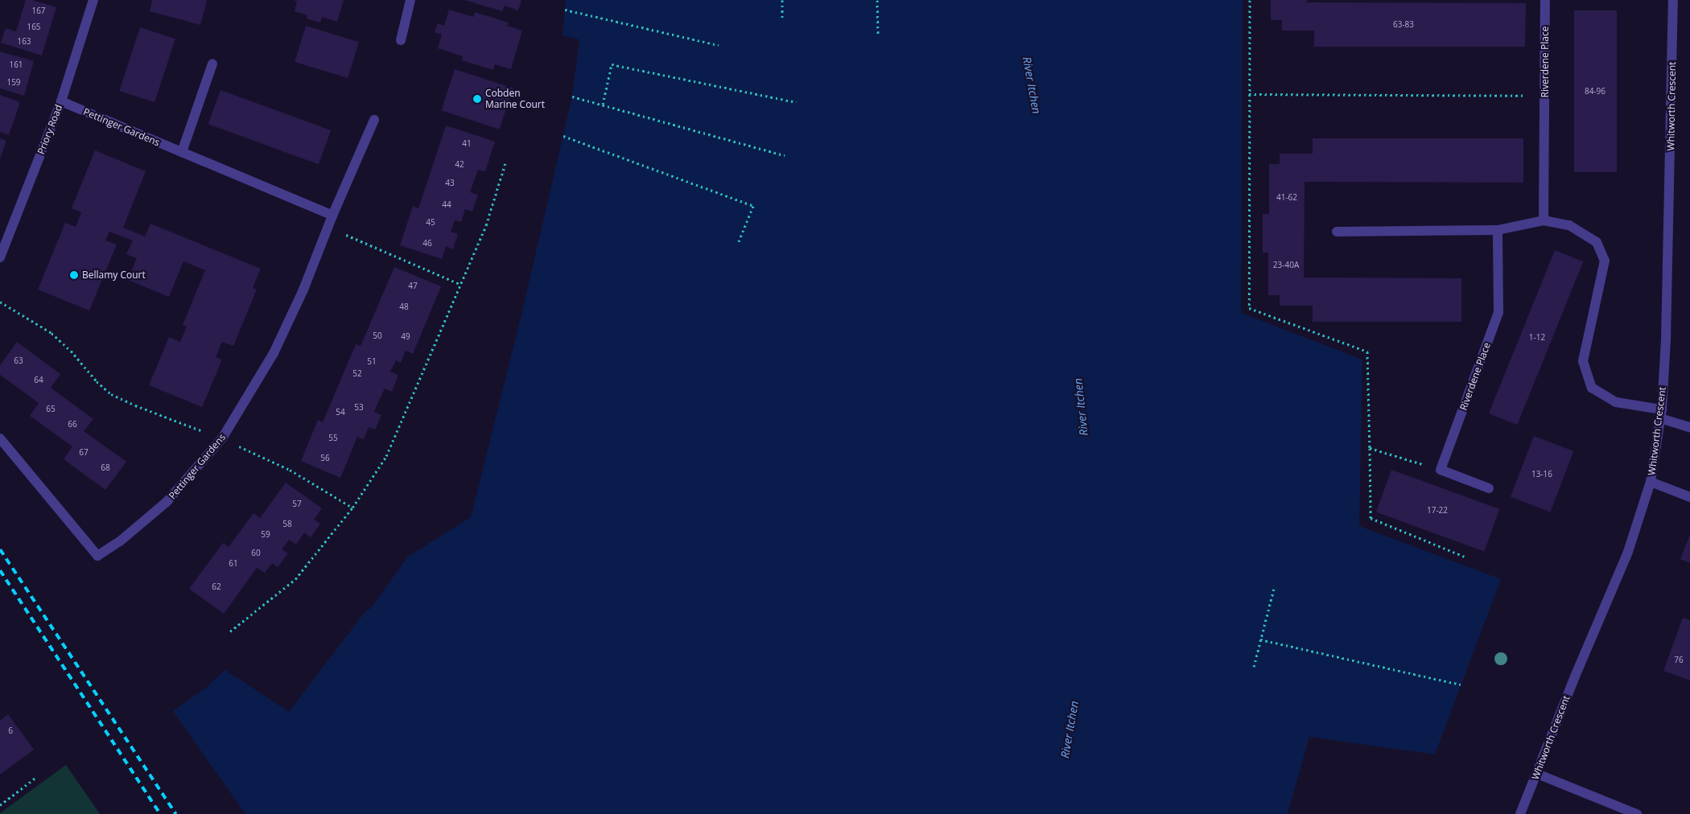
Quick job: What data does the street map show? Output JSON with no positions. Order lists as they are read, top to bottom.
{
  "streets": {
    "street": [
      "Riverdene Place",
      "Whitworth Crescent",
      "Pettinger Gardens",
      "Priory Road"
    ]
  },
  "crossings": [
    ["Pettinger Gardens", "Priory Road"]
  ],
  "water": ["River Itchen"],
  "places": ["Cobden Marine Court", "Bellamy Court"],
  "house_numbers": [
    "167",
    "63-83",
    "165",
    "163",
    "161",
    "159",
    "84-96",
    "41",
    "42",
    "43",
    "41-62",
    "44",
    "45",
    "46",
    "23-40A",
    "47",
    "48",
    "50",
    "49",
    "1-12",
    "63",
    "51",
    "52",
    "64",
    "53",
    "65",
    "54",
    "66",
    "55",
    "67",
    "56",
    "68",
    "13-16",
    "57",
    "17-22",
    "58",
    "59",
    "60",
    "61",
    "62",
    "76",
    "6"
  ]
}
